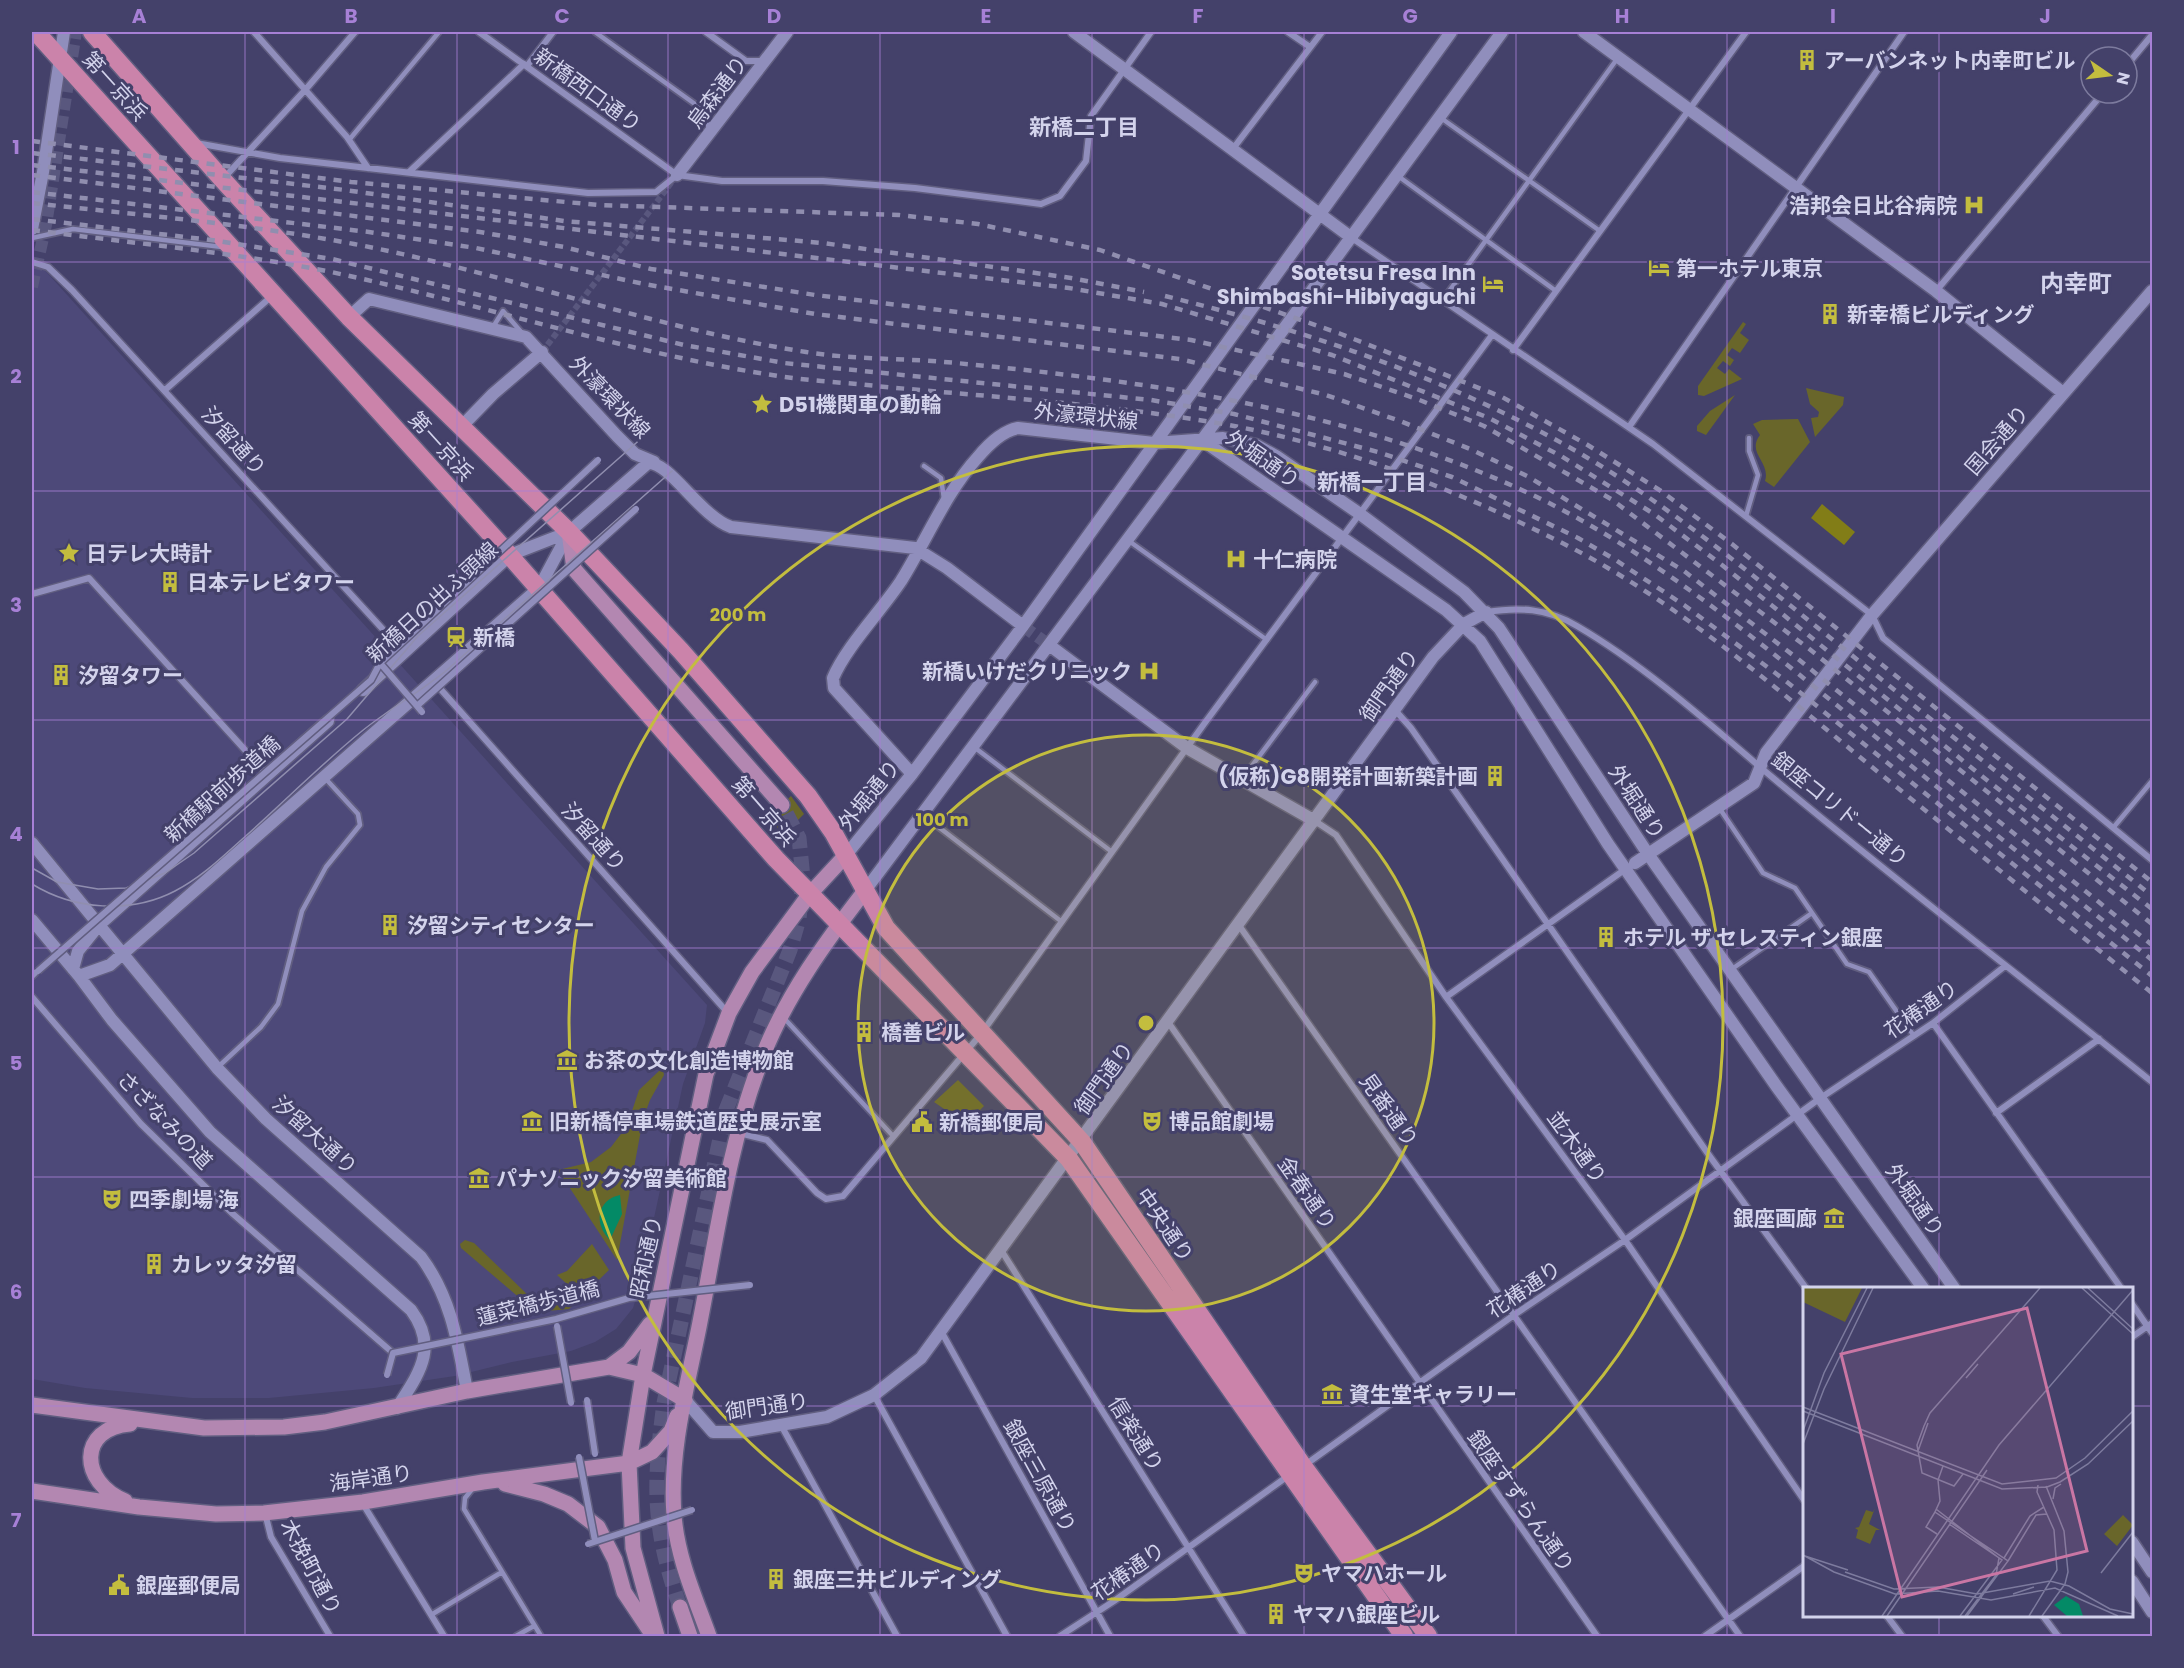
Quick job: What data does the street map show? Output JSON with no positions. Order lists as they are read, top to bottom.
{
  "streets": {
    "highway": ["第一京浜", "中央通り"],
    "main road": [
      "烏森通り",
      "外濠環状線",
      "国会通り",
      "外堀通り",
      "新橋日の出ふ頭線",
      "御門通り",
      "汐留大通り",
      "昭和通り",
      "海岸通り"
    ],
    "street": [
      "新橋西口通り",
      "汐留通り",
      "新橋駅前歩道橋",
      "銀座コリドー通り",
      "花椿通り",
      "見番通り",
      "さざなみの道",
      "並木通り",
      "金春通り",
      "蓮菜橋歩道橋",
      "信楽通り",
      "銀座三原通り",
      "銀座すずらん通り",
      "木挽町通り"
    ]
  },
  "crossings": [
    ["第一京浜", "外濠環状線"],
    ["第一京浜", "外堀通り"],
    ["第一京浜", "新橋日の出ふ頭線"],
    ["第一京浜", "中央通り"],
    ["第一京浜", "昭和通り"],
    ["新橋西口通り", "烏森通り"],
    ["外濠環状線", "外堀通り"],
    ["外濠環状線", "新橋日の出ふ頭線"],
    ["国会通り", "外堀通り"],
    ["国会通り", "銀座コリドー通り"],
    ["汐留通り", "新橋日の出ふ頭線"],
    ["汐留通り", "昭和通り"],
    ["外堀通り", "御門通り"],
    ["外堀通り", "銀座コリドー通り"],
    ["外堀通り", "花椿通り"],
    ["外堀通り", "中央通り"],
    ["外堀通り", "昭和通り"],
    ["新橋日の出ふ頭線", "汐留大通り"],
    ["御門通り", "銀座コリドー通り"],
    ["御門通り", "見番通り"],
    ["御門通り", "並木通り"],
    ["御門通り", "金春通り"],
    ["御門通り", "中央通り"],
    ["御門通り", "信楽通り"],
    ["御門通り", "銀座三原通り"],
    ["御門通り", "海岸通り"],
    ["銀座コリドー通り", "花椿通り"],
    ["花椿通り", "見番通り"],
    ["花椿通り", "並木通り"],
    ["花椿通り", "金春通り"],
    ["花椿通り", "中央通り"],
    ["花椿通り", "信楽通り"],
    ["花椿通り", "銀座三原通り"],
    ["花椿通り", "銀座すずらん通り"],
    ["さざなみの道", "蓮菜橋歩道橋"],
    ["金春通り", "銀座すずらん通り"],
    ["中央通り", "昭和通り"],
    ["昭和通り", "海岸通り"],
    ["海岸通り", "木挽町通り"]
  ],
  "districts": ["新橋二丁目", "内幸町", "新橋一丁目"],
  "places": {
    "building": [
      "アーバンネット内幸町ビル",
      "新幸橋ビルディング",
      "日本テレビタワー",
      "汐留タワー",
      "(仮称)G8開発計画新築計画",
      "汐留シティセンター",
      "ホテル ザ セレスティン銀座",
      "橋善ビル",
      "カレッタ汐留",
      "銀座三井ビルディング",
      "ヤマハ銀座ビル"
    ],
    "hospital": ["浩邦会日比谷病院", "十仁病院", "新橋いけだクリニック"],
    "hotel": ["第一ホテル東京", "Sotetsu Fresa Inn Shimbashi-Hibiyaguchi"],
    "place": ["D51機関車の動輪", "日テレ大時計"],
    "station": ["新橋"],
    "museum": [
      "お茶の文化創造博物館",
      "旧新橋停車場鉄道歴史展示室",
      "パナソニック汐留美術館",
      "銀座画廊",
      "資生堂ギャラリー"
    ],
    "theatre": ["博品館劇場", "四季劇場 海", "ヤマハホール"],
    "public building": ["新橋郵便局", "銀座郵便局"]
  },
  "north": "right",
  "grid": {
    "columns": [
      "A",
      "B",
      "C",
      "D",
      "E",
      "F",
      "G",
      "H",
      "I",
      "J"
    ],
    "rows": [
      "1",
      "2",
      "3",
      "4",
      "5",
      "6",
      "7"
    ]
  },
  "rings": ["200 m", "100 m"]
}
